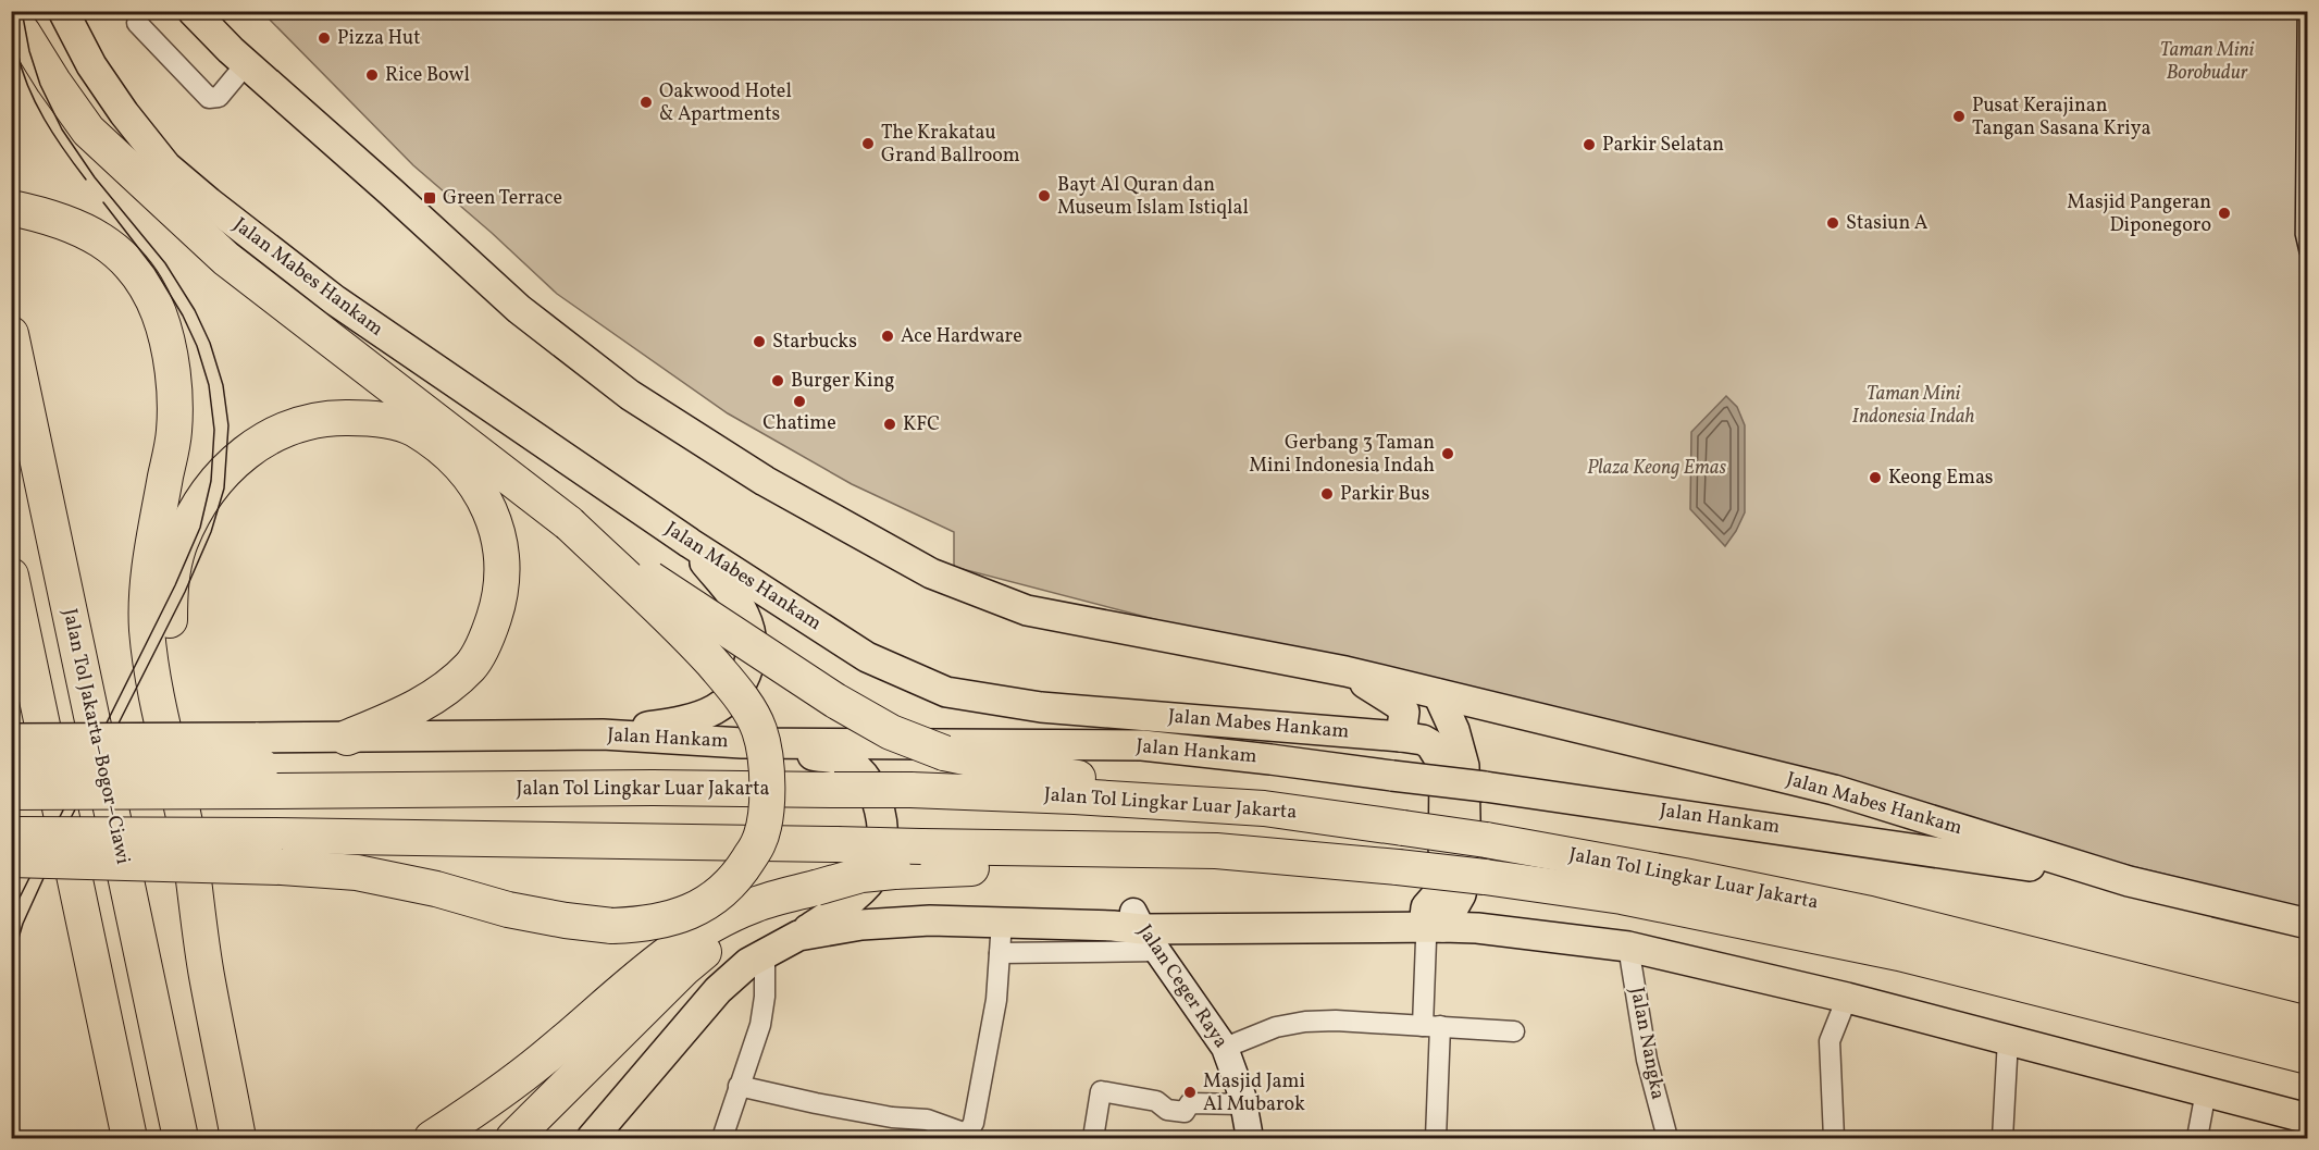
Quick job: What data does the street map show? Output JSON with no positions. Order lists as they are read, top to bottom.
{
  "streets": {
    "highway": ["Jalan Tol Jakarta–Bogor–Ciawi", "Jalan Tol Lingkar Luar Jakarta"],
    "main road": ["Jalan Mabes Hankam", "Jalan Hankam", "Jalan Ceger Raya"],
    "street": ["Jalan Nangka"]
  },
  "crossings": [
    ["Jalan Mabes Hankam", "Jalan Hankam"],
    ["Jalan Hankam", "Jalan Tol Lingkar Luar Jakarta"]
  ],
  "parks": ["Taman Mini Borobudur", "Taman Mini Indonesia Indah", "Plaza Keong Emas"],
  "places": {
    "other": [
      "Pizza Hut",
      "Rice Bowl",
      "Oakwood Hotel & Apartments",
      "Pusat Kerajinan Tangan Sasana Kriya",
      "The Krakatau Grand Ballroom",
      "Parkir Selatan",
      "Bayt Al Quran dan Museum Islam Istiqlal",
      "Masjid Pangeran Diponegoro",
      "Stasiun A",
      "Ace Hardware",
      "Starbucks",
      "Burger King",
      "Chatime",
      "KFC",
      "Gerbang 3 Taman Mini Indonesia Indah",
      "Keong Emas",
      "Parkir Bus",
      "Masjid Jami Al Mubarok"
    ],
    "transit": ["Green Terrace"]
  }
}
